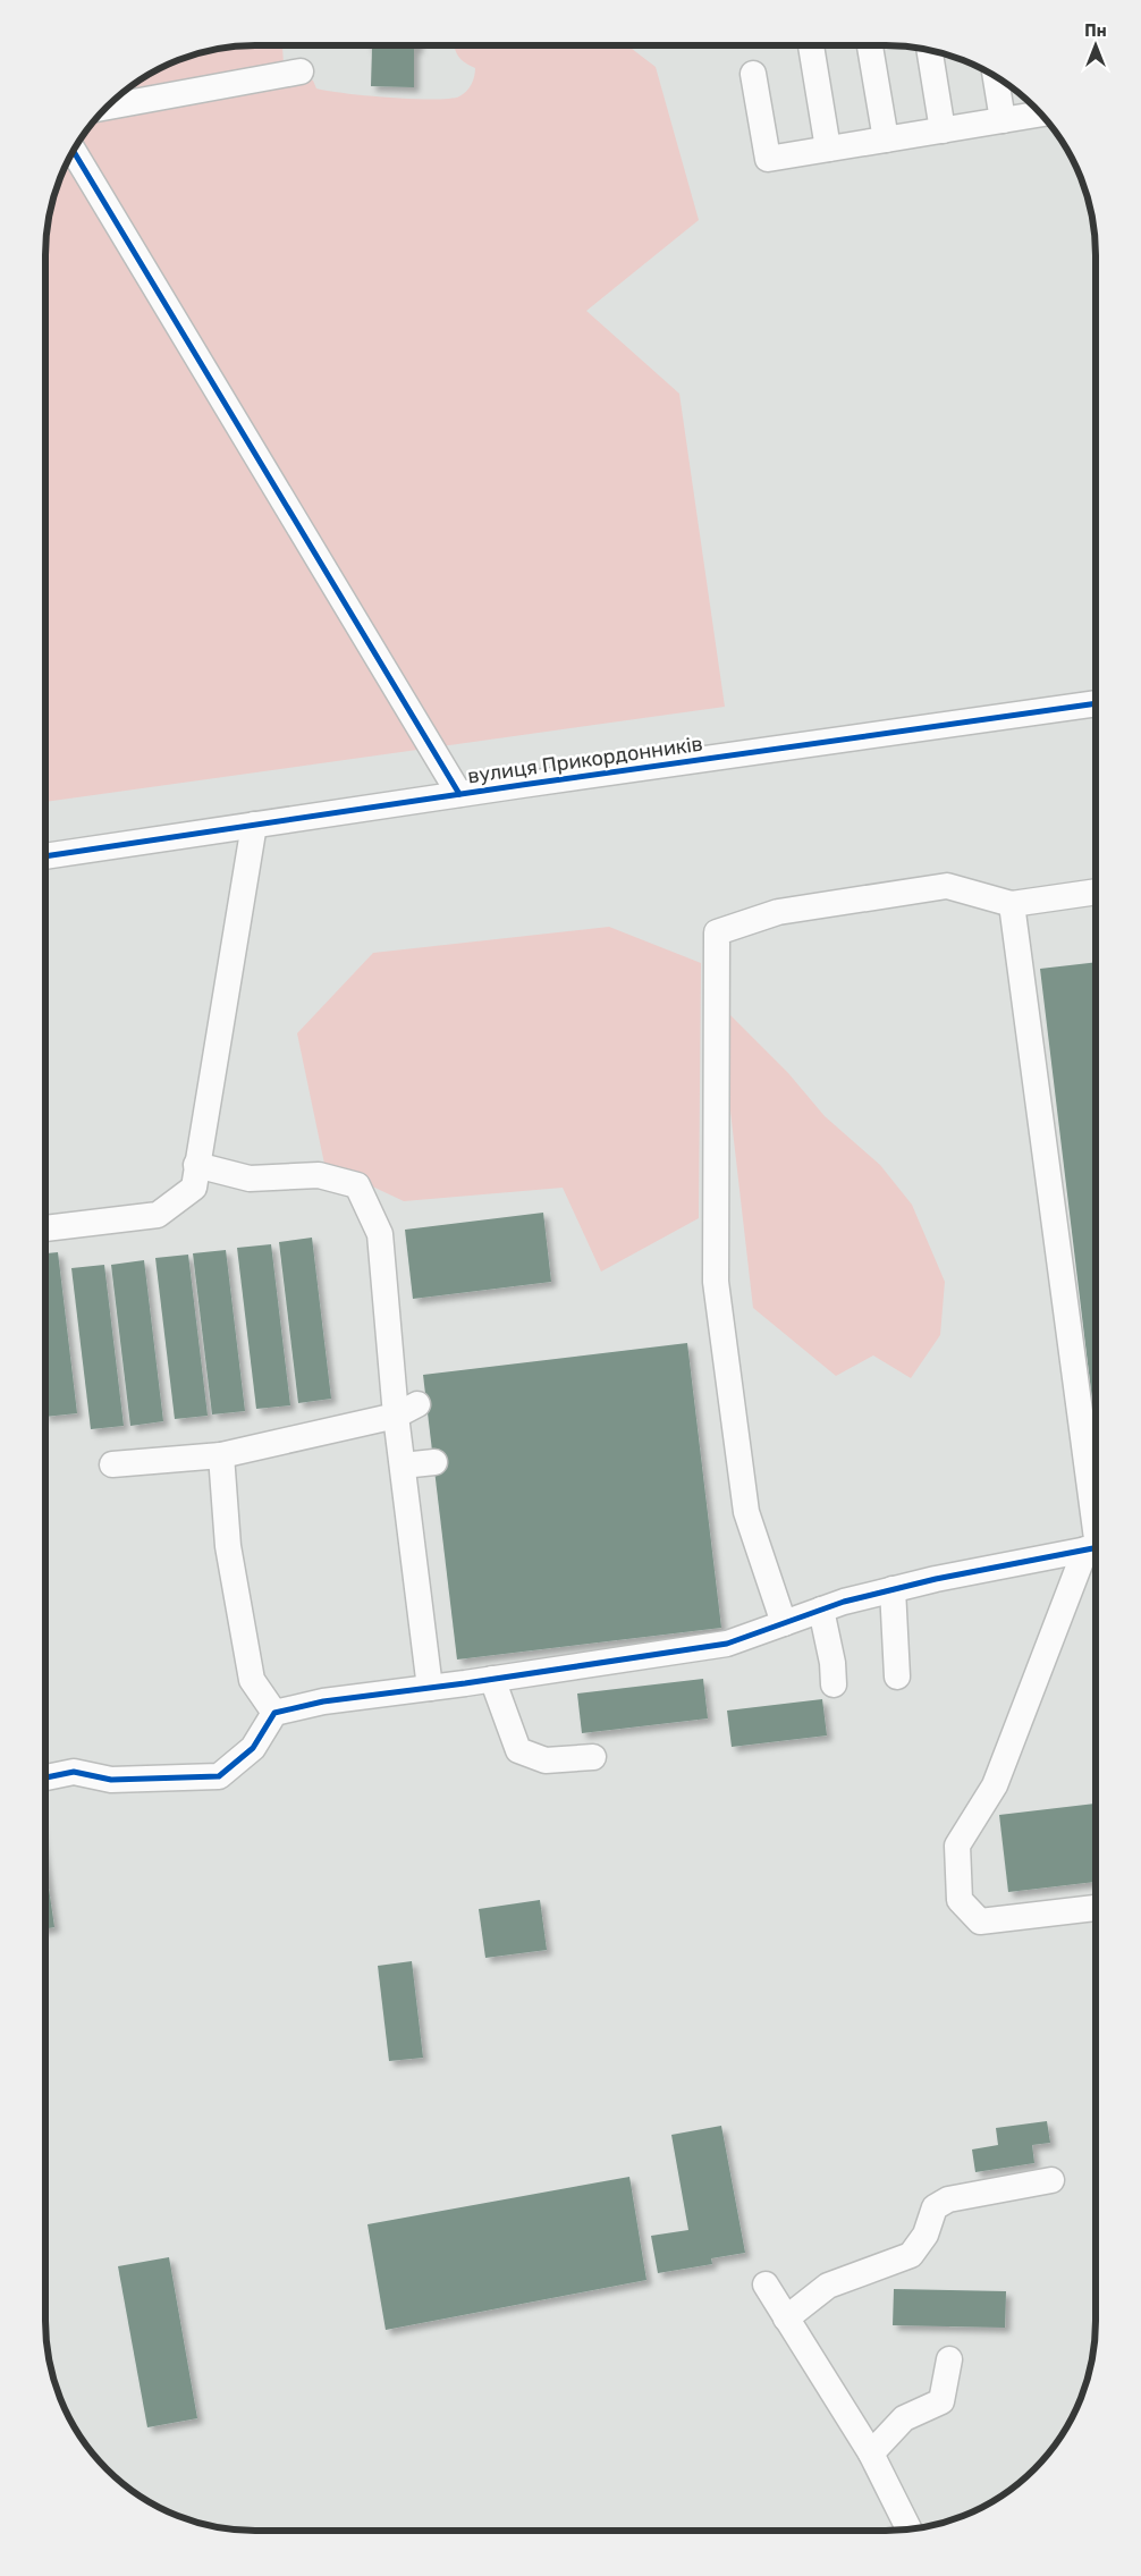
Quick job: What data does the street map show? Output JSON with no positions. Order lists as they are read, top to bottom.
{
  "streets": {
    "street": ["вулиця Прикордонників"]
  },
  "north": "top"
}
